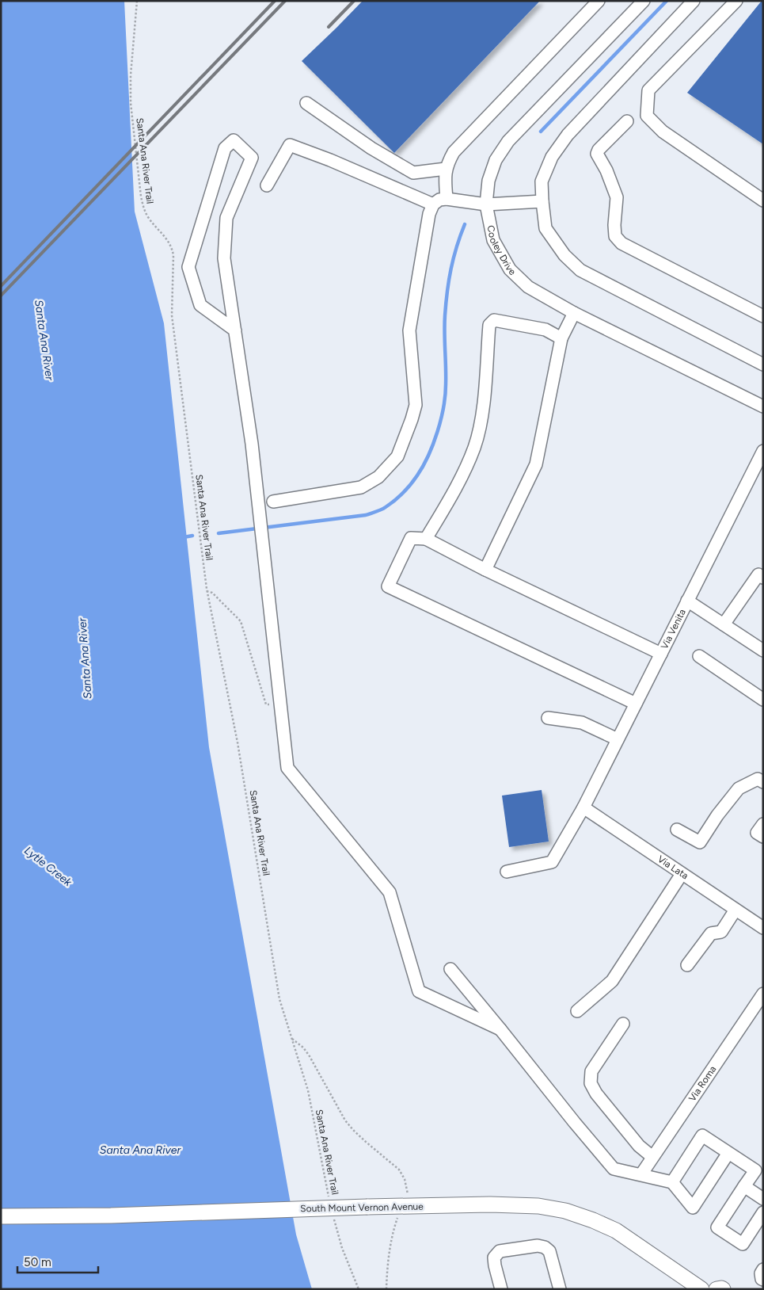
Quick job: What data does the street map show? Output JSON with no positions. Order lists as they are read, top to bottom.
{
  "streets": {
    "main road": ["South Mount Vernon Avenue"],
    "street": [
      "Cooley Drive",
      "Via Venita",
      "Via Lata",
      "Via Roma"
    ],
    "path": ["Santa Ana River Trail"]
  },
  "crossings": [
    ["Santa Ana River Trail", "South Mount Vernon Avenue"],
    ["Via Venita", "Via Lata"]
  ],
  "water": ["Santa Ana River", "Lytle Creek"],
  "scale_bar": "50 m"
}
